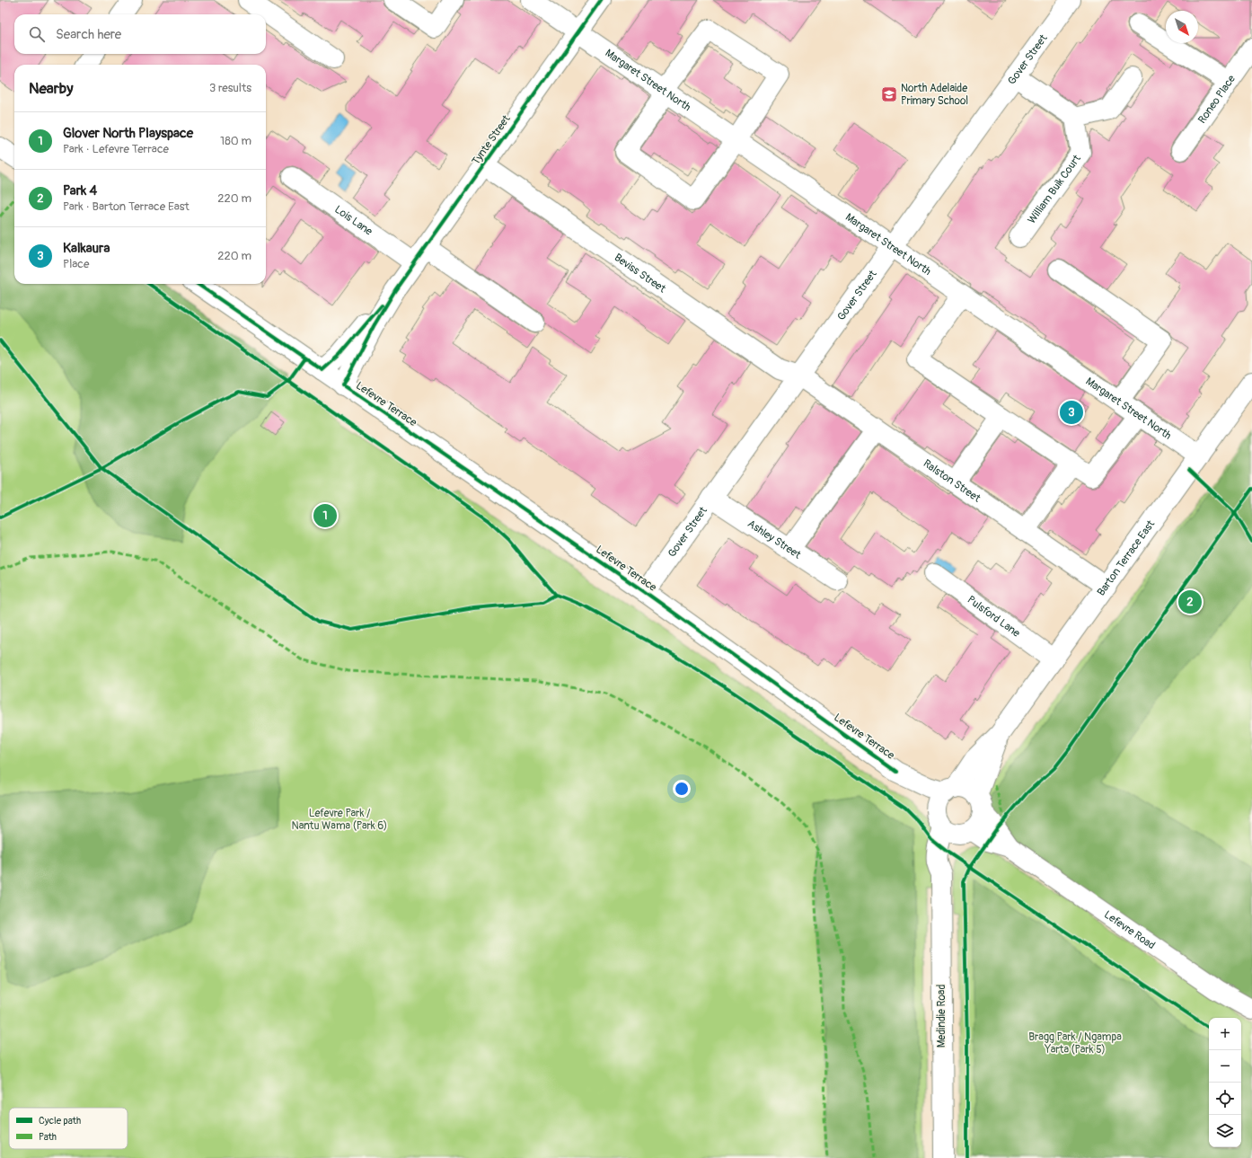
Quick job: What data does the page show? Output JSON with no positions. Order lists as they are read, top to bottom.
{
  "streets": {
    "street": [
      "Gover Street",
      "Margaret Street North",
      "Roneo Place",
      "Tynte Street",
      "William Buik Court",
      "Lois Lane",
      "Beviss Street",
      "Lefevre Terrace",
      "Ralston Street",
      "Ashley Street",
      "Barton Terrace East",
      "Pulsford Lane",
      "Lefevre Road",
      "Medindie Road"
    ]
  },
  "crossings": [
    ["Gover Street", "Margaret Street North"],
    ["Gover Street", "Beviss Street"],
    ["Gover Street", "Lefevre Terrace"],
    ["Gover Street", "Ralston Street"],
    ["Gover Street", "Ashley Street"],
    ["Margaret Street North", "Tynte Street"],
    ["Margaret Street North", "Barton Terrace East"],
    ["Tynte Street", "Lois Lane"],
    ["Tynte Street", "Beviss Street"],
    ["Tynte Street", "Lefevre Terrace"],
    ["Beviss Street", "Ralston Street"],
    ["Lefevre Terrace", "Barton Terrace East"],
    ["Lefevre Terrace", "Lefevre Road"],
    ["Lefevre Terrace", "Medindie Road"],
    ["Ralston Street", "Barton Terrace East"],
    ["Barton Terrace East", "Pulsford Lane"],
    ["Barton Terrace East", "Lefevre Road"],
    ["Barton Terrace East", "Medindie Road"],
    ["Lefevre Road", "Medindie Road"]
  ],
  "parks": ["Lefevre Park / Nantu Wama (Park 6)", "Bragg Park / Ngampa Yarta (Park 5)"],
  "places": {
    "school or university": ["North Adelaide Primary School"]
  },
  "legend": ["Cycle path", "Path"],
  "north": "bottom right",
  "page": {
    "search": "Search here",
    "heading": ["Nearby", "3 results"],
    "list": [
      {
        "mark": "1",
        "name": "Glover North Playspace",
        "note": "Park · Lefevre Terrace",
        "value": "180 m"
      },
      {
        "mark": "2",
        "name": "Park 4",
        "note": "Park · Barton Terrace East",
        "value": "220 m"
      },
      {
        "mark": "3",
        "name": "Kalkaura",
        "note": "Place",
        "value": "220 m"
      }
    ],
    "pins": ["3", "1", "2"],
    "map_buttons": ["+", "−"]
  }
}
